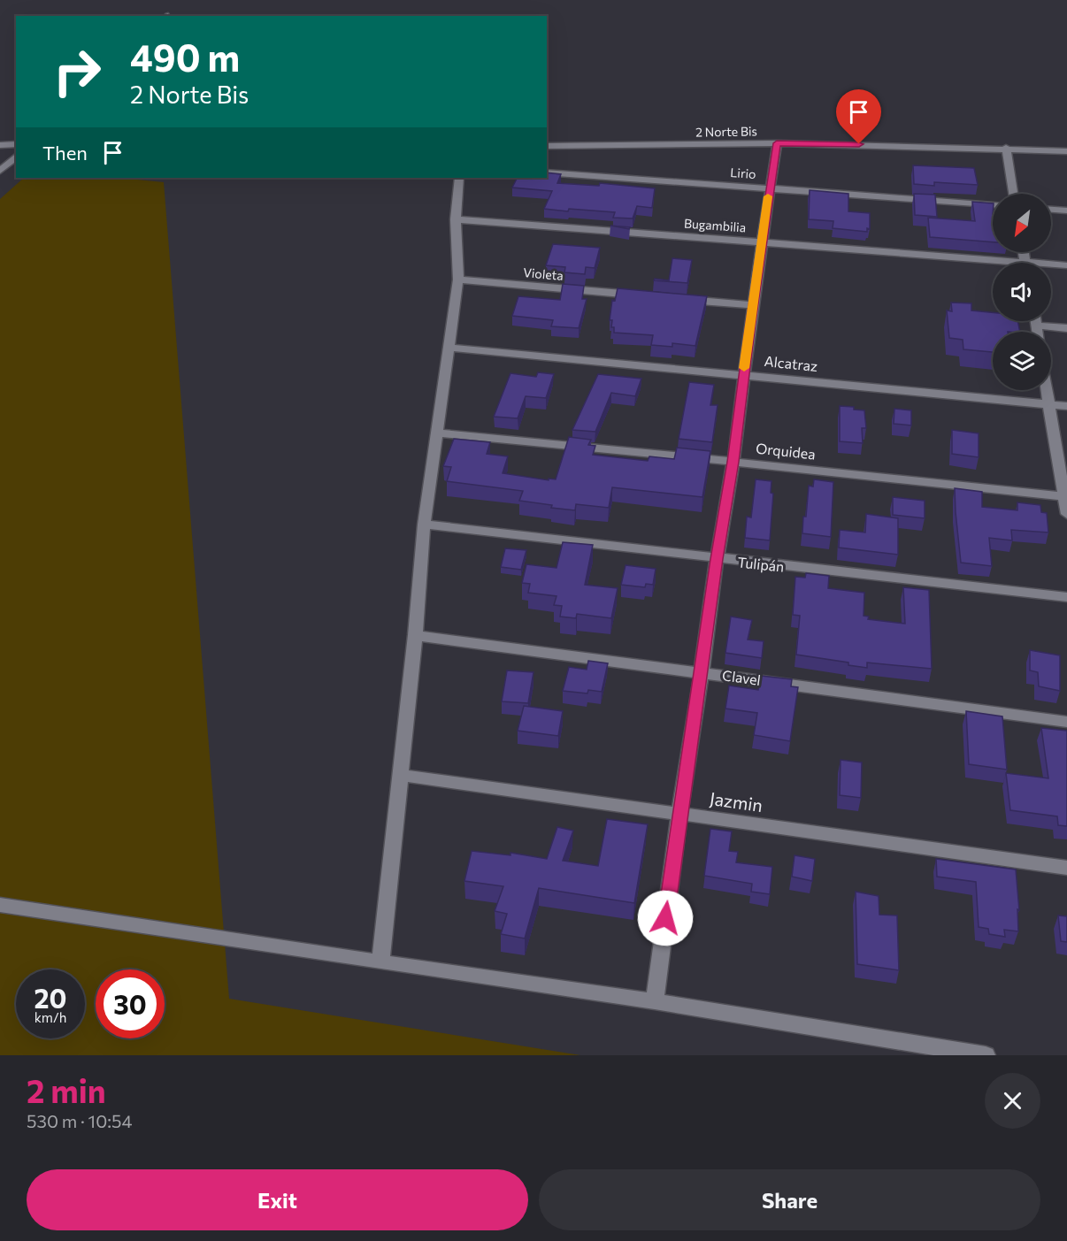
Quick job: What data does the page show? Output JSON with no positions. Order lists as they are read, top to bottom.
{
  "streets": {
    "street": [
      "2 Norte Bis",
      "Lirio",
      "Bugambilia",
      "Violeta",
      "Alcatraz",
      "Orquidea",
      "Tulipán",
      "Clavel",
      "Jazmin"
    ]
  },
  "north": "bottom left",
  "page": {
    "turn": ["490 m", "2 Norte Bis"],
    "then": "Then",
    "speed": "20 km/h",
    "limit": "30",
    "heading": ["2 min", "530 m · 10:54"],
    "buttons": ["Exit", "Share"]
  }
}
